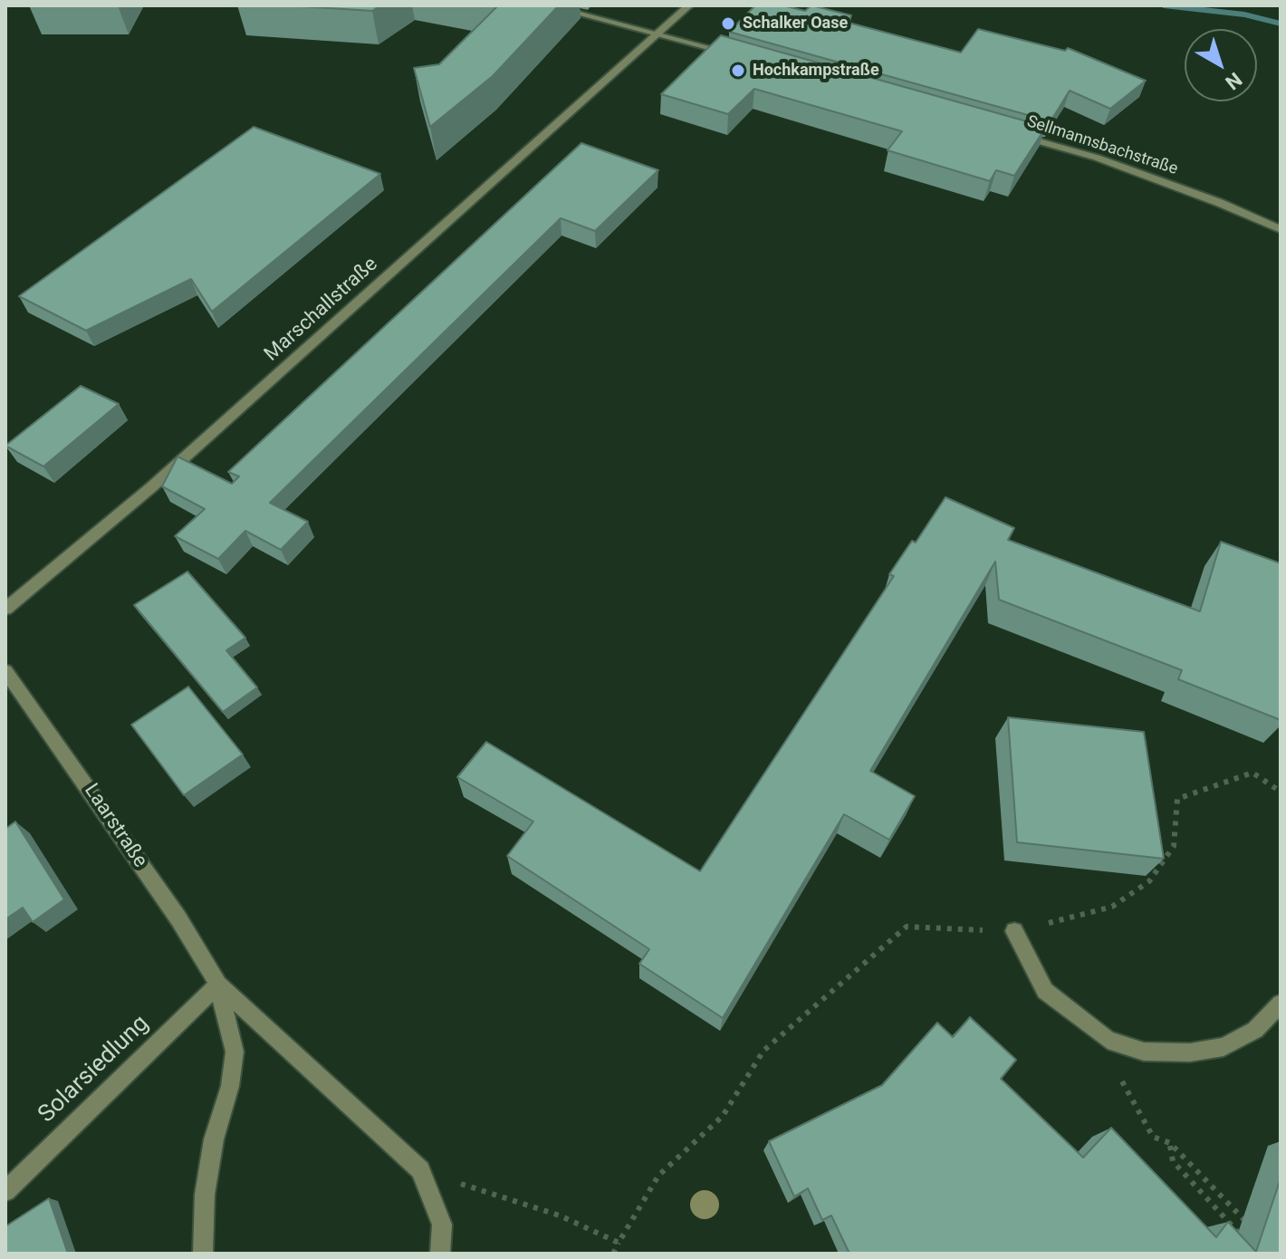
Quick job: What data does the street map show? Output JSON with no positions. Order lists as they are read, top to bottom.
{
  "streets": {
    "street": [
      "Sellmannsbachstraße",
      "Marschallstraße",
      "Laarstraße",
      "Solarsiedlung"
    ]
  },
  "crossings": [
    ["Laarstraße", "Solarsiedlung"]
  ],
  "places": ["Schalker Oase", "Hochkampstraße"],
  "north": "bottom right"
}
